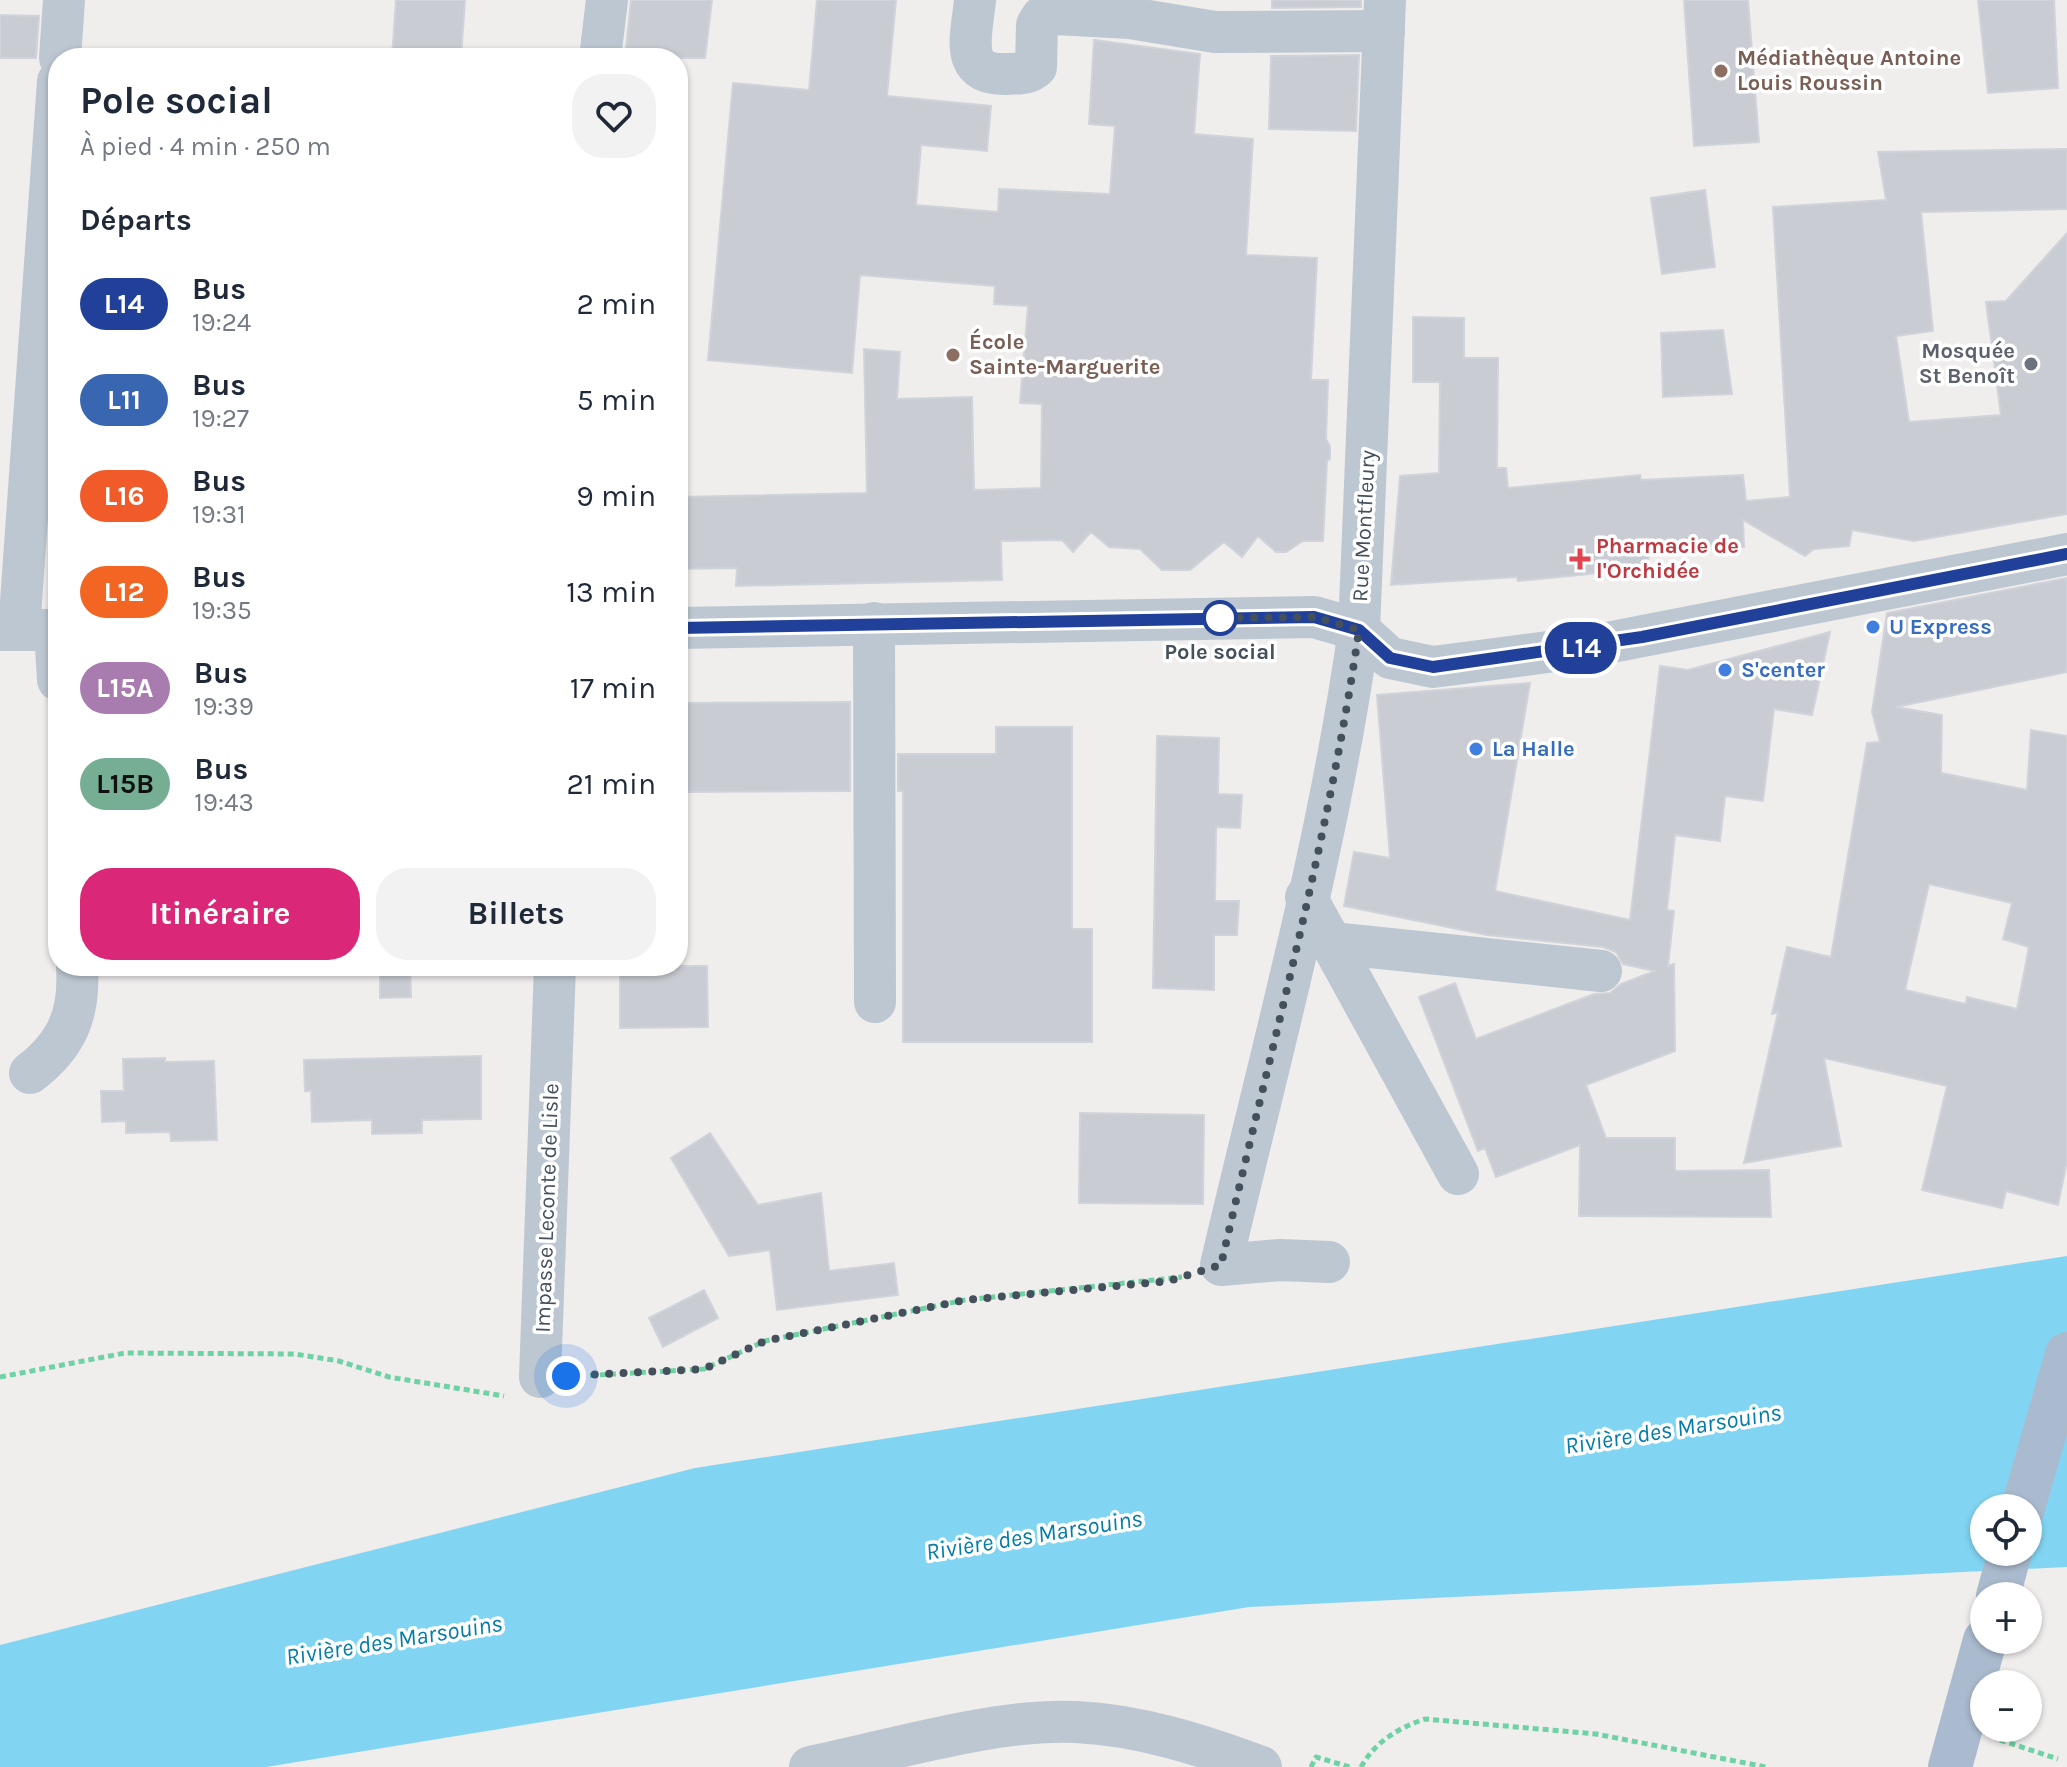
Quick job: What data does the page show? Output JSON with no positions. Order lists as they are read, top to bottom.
{
  "streets": {
    "street": ["Rue Montfleury", "Impasse Leconte de Lisle"]
  },
  "water": ["Rivière des Marsouins"],
  "places": {
    "other": [
      "Médiathèque Antoine Louis Roussin",
      "École Sainte-Marguerite",
      "Mosquée St Benoît",
      "Pole social",
      "U Express",
      "S'center",
      "La Halle"
    ],
    "health": ["Pharmacie de l'Orchidée"]
  },
  "lines": ["bus line L14"],
  "page": {
    "on_map": "L14",
    "heading": [
      ["Pole social", "À pied · 4 min · 250 m"],
      "Départs"
    ],
    "list": [
      {
        "mark": "L14",
        "name": "Bus",
        "note": "19:24",
        "value": "2 min"
      },
      {
        "mark": "L11",
        "name": "Bus",
        "note": "19:27",
        "value": "5 min"
      },
      {
        "mark": "L16",
        "name": "Bus",
        "note": "19:31",
        "value": "9 min"
      },
      {
        "mark": "L12",
        "name": "Bus",
        "note": "19:35",
        "value": "13 min"
      },
      {
        "mark": "L15A",
        "name": "Bus",
        "note": "19:39",
        "value": "17 min"
      },
      {
        "mark": "L15B",
        "name": "Bus",
        "note": "19:43",
        "value": "21 min"
      }
    ],
    "buttons": ["Itinéraire", "Billets"],
    "map_buttons": ["+", "−"]
  }
}
